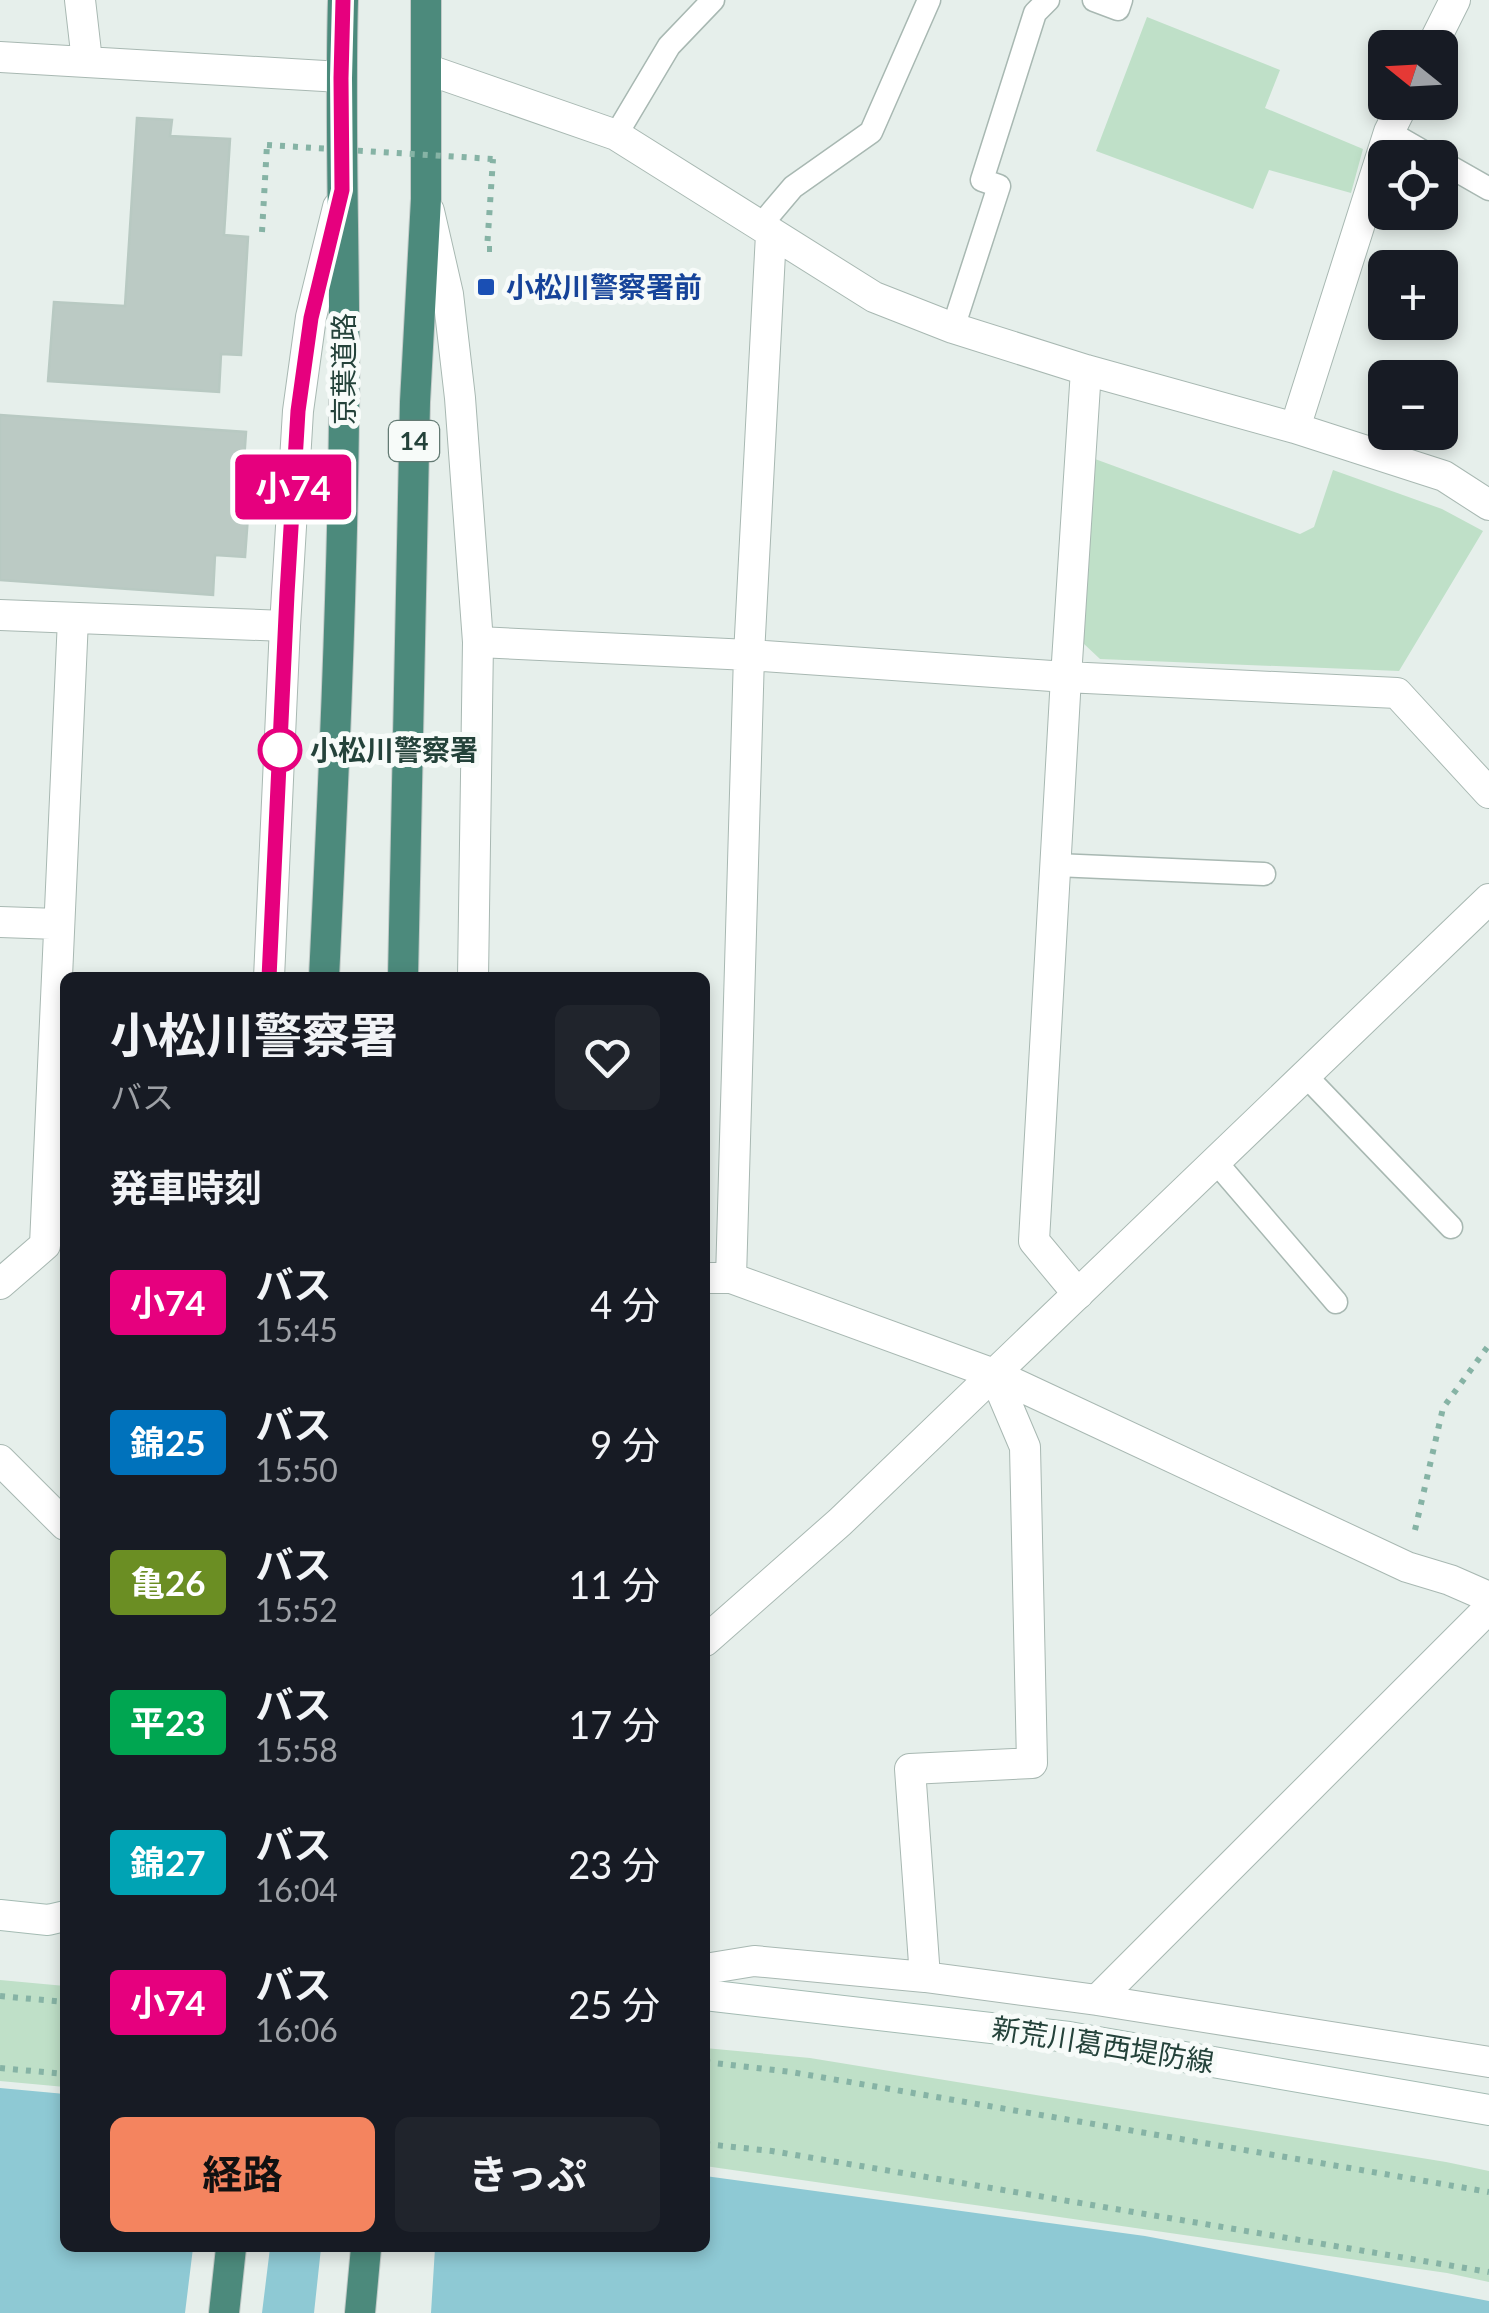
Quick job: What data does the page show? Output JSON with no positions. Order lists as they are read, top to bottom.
{
  "streets": {
    "highway": ["京葉道路", "14"],
    "street": ["新荒川葛西堤防線"]
  },
  "places": {
    "transit": ["小松川警察署前"],
    "other": ["小松川警察署"]
  },
  "lines": ["bus line 小74"],
  "north": "left",
  "page": {
    "on_map": "小74",
    "map_buttons": ["+", "−"],
    "heading": [
      ["小松川警察署", "バス"],
      "発車時刻"
    ],
    "list": [
      {
        "mark": "小74",
        "name": "バス",
        "note": "15:45",
        "value": "4 分"
      },
      {
        "mark": "錦25",
        "name": "バス",
        "note": "15:50",
        "value": "9 分"
      },
      {
        "mark": "亀26",
        "name": "バス",
        "note": "15:52",
        "value": "11 分"
      },
      {
        "mark": "平23",
        "name": "バス",
        "note": "15:58",
        "value": "17 分"
      },
      {
        "mark": "錦27",
        "name": "バス",
        "note": "16:04",
        "value": "23 分"
      },
      {
        "mark": "小74",
        "name": "バス",
        "note": "16:06",
        "value": "25 分"
      }
    ],
    "buttons": ["経路", "きっぷ"]
  }
}
